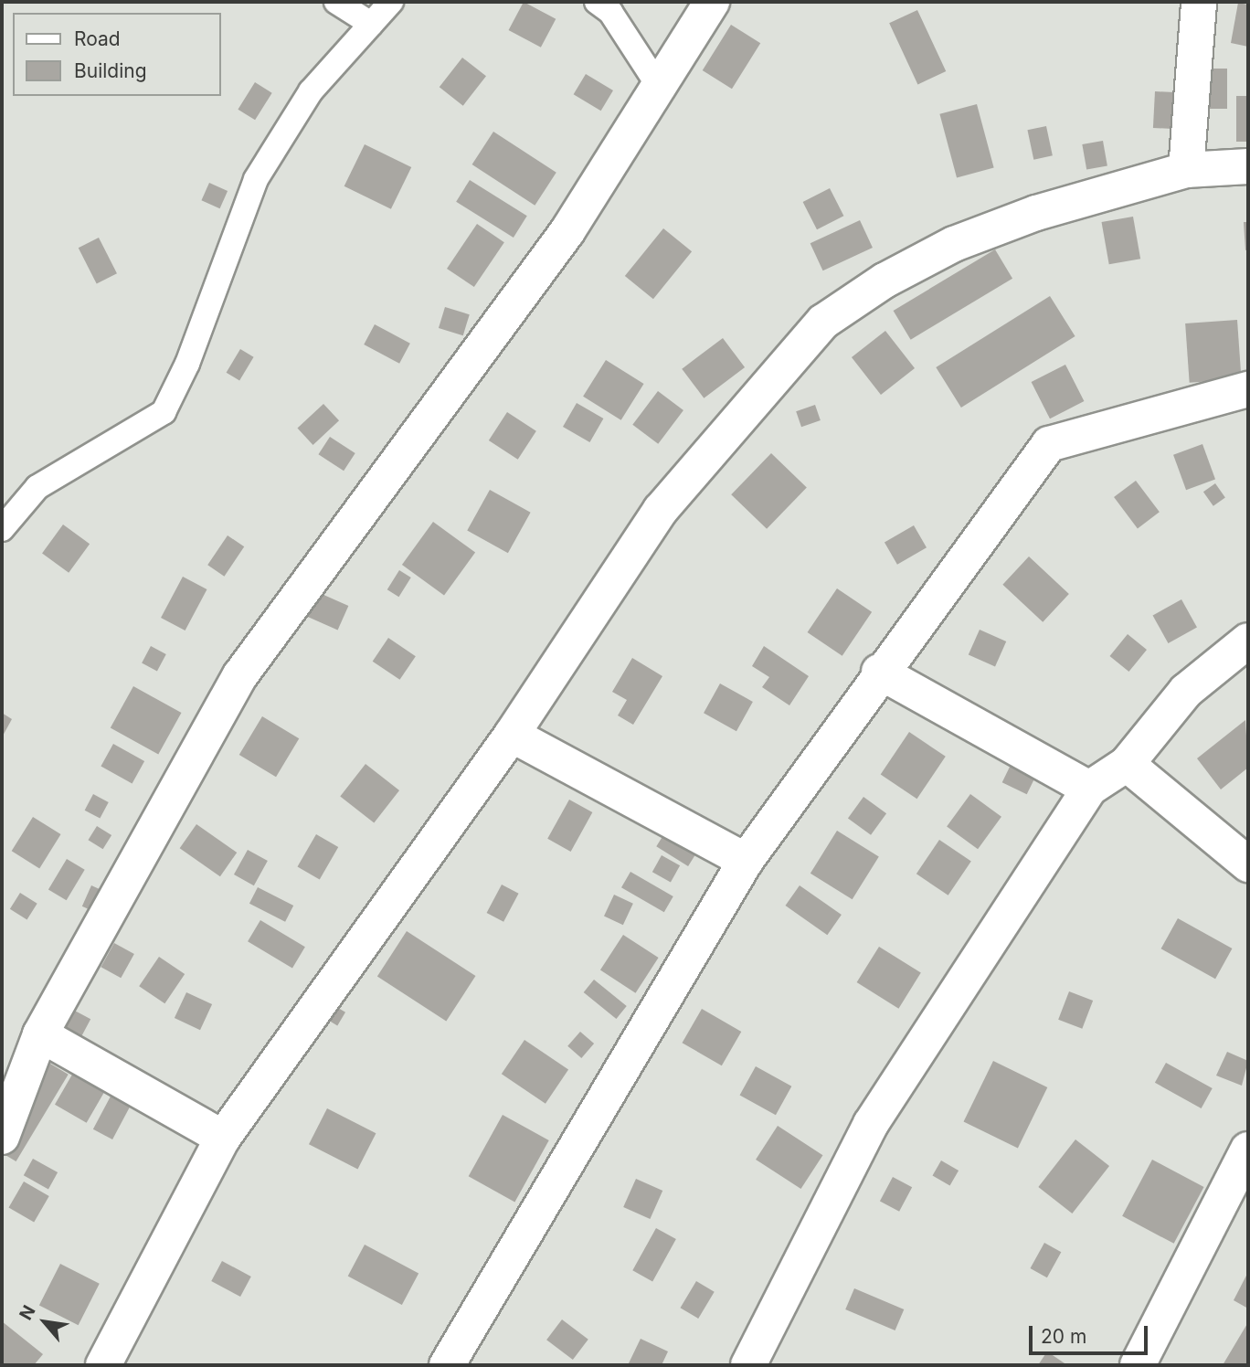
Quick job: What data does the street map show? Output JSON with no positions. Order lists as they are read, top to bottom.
{
  "legend": ["Road", "Building"],
  "scale_bar": "20 m",
  "north": "top left"
}
